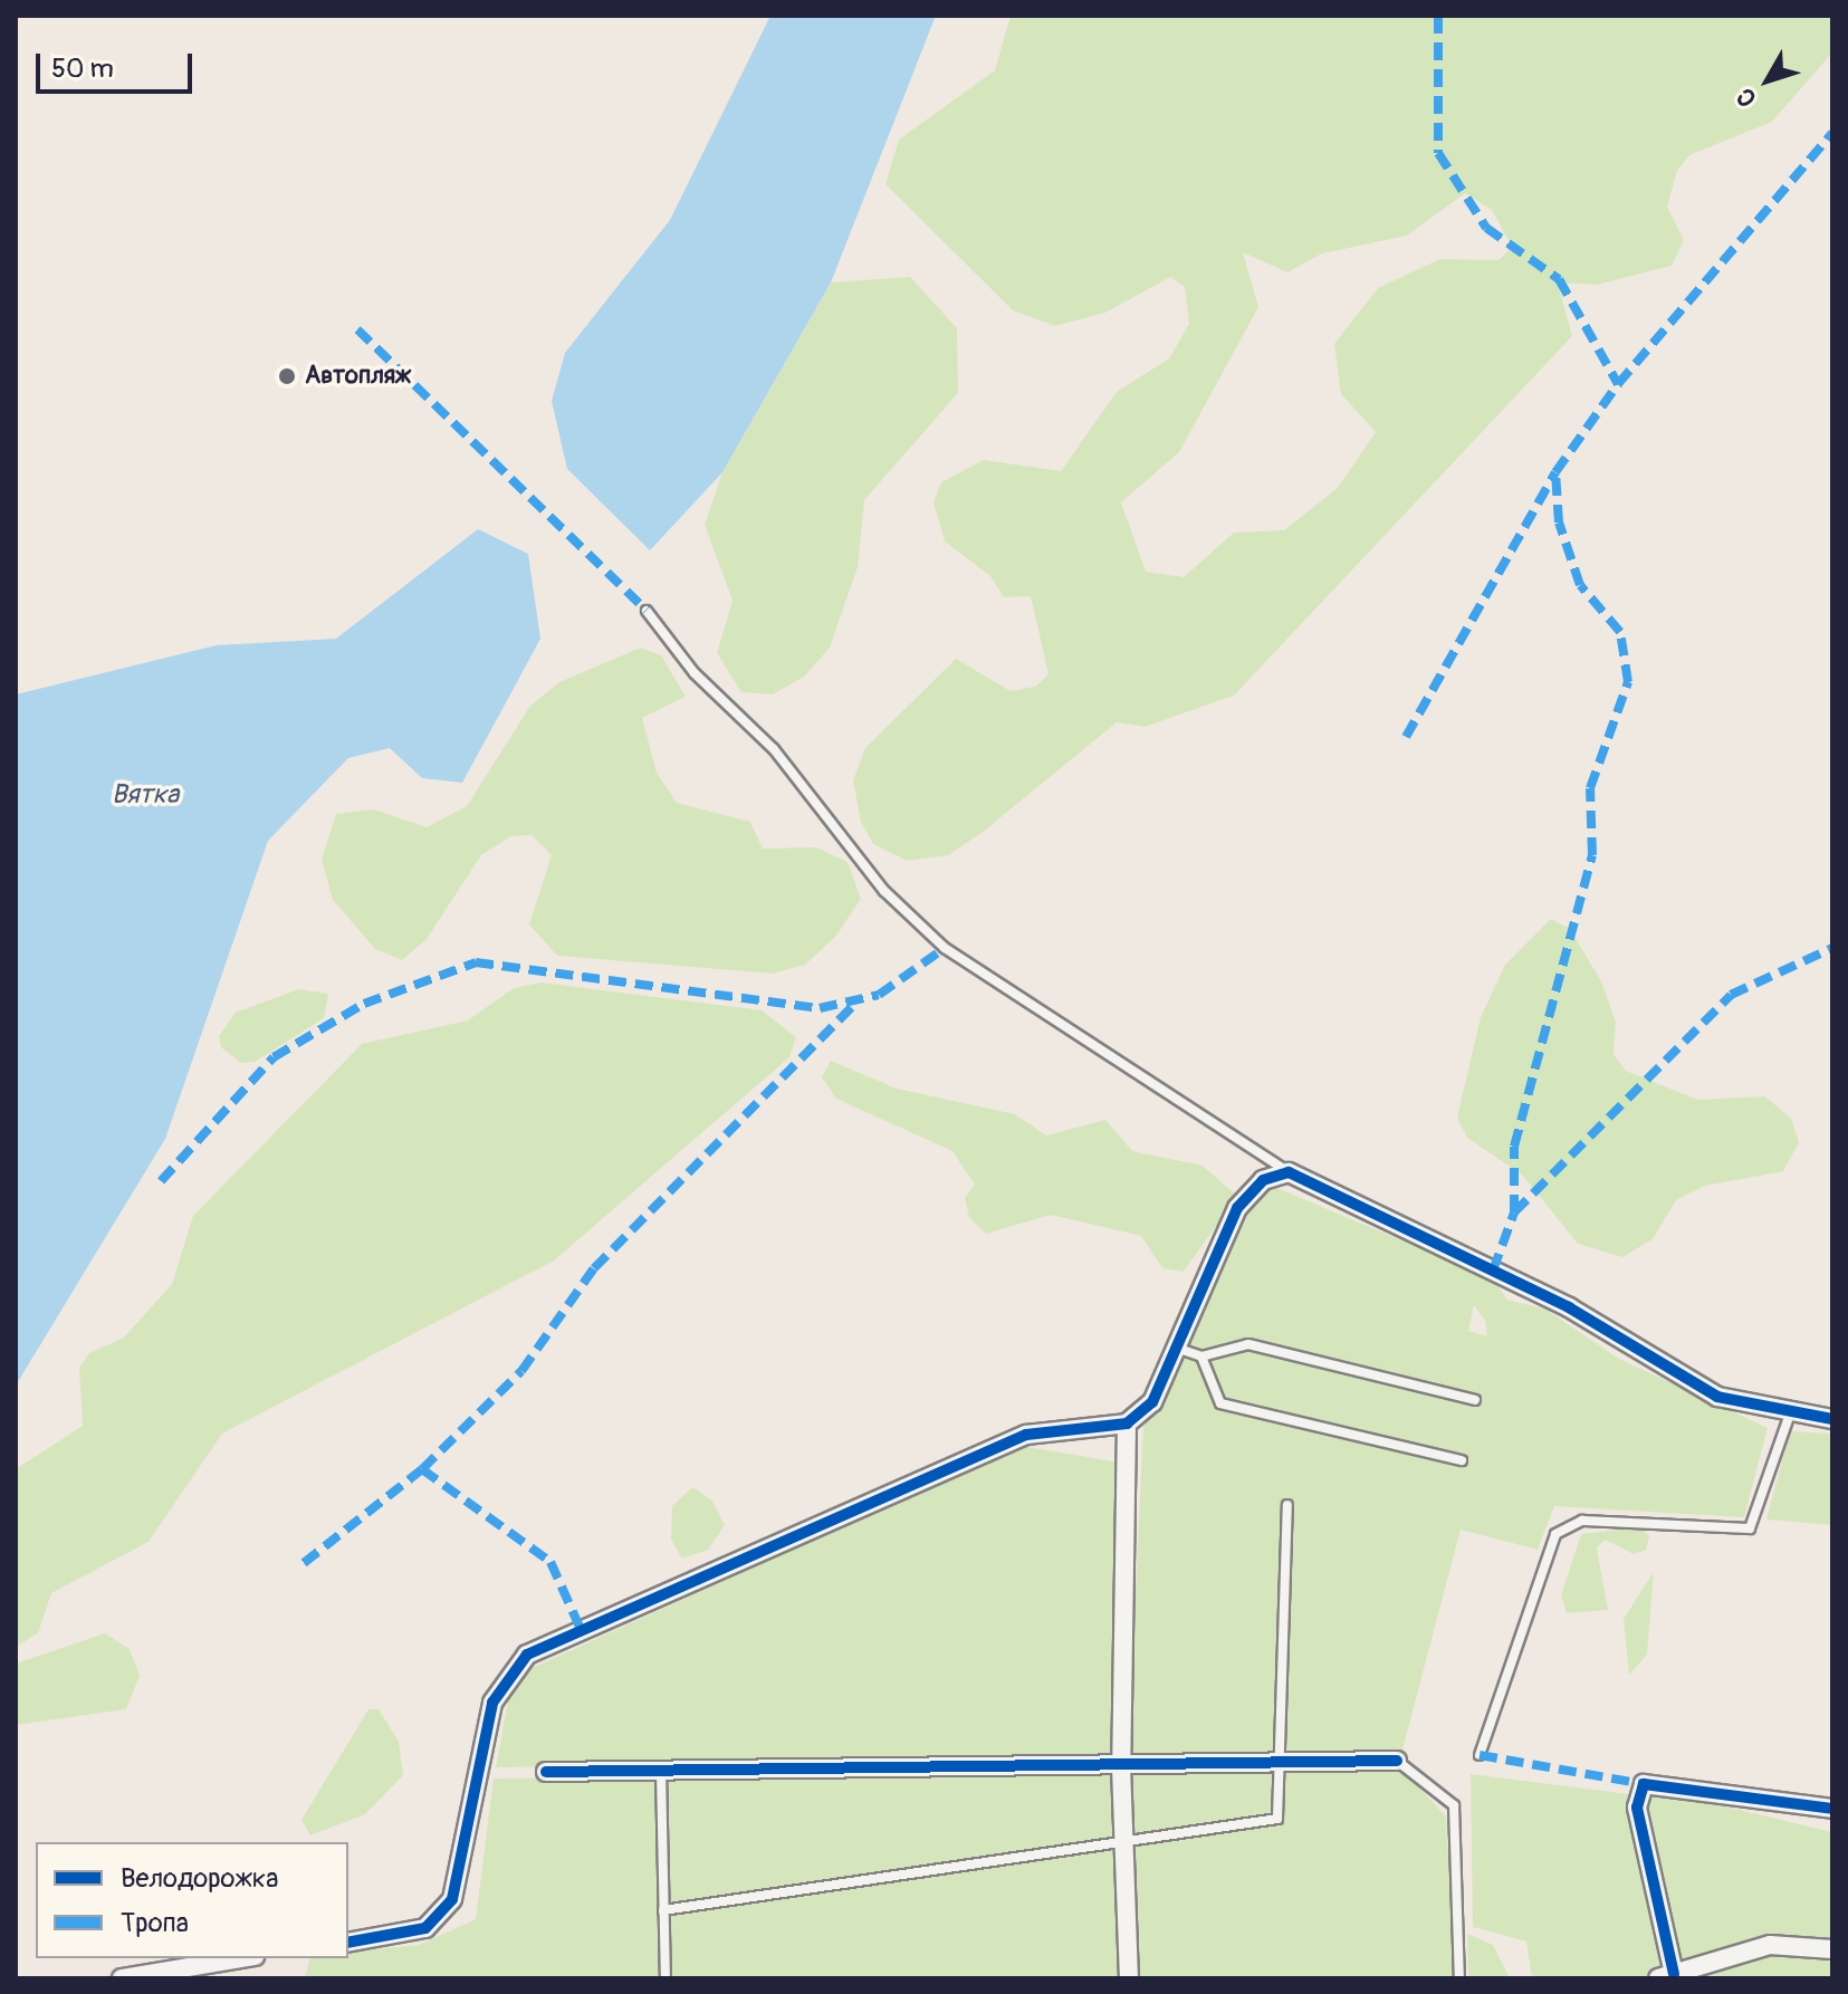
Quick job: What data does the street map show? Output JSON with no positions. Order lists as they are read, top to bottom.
{
  "water": ["Вятка"],
  "places": ["Автопляж"],
  "legend": ["Велодорожка", "Тропа"],
  "scale_bar": "50 m",
  "north": "bottom left"
}
